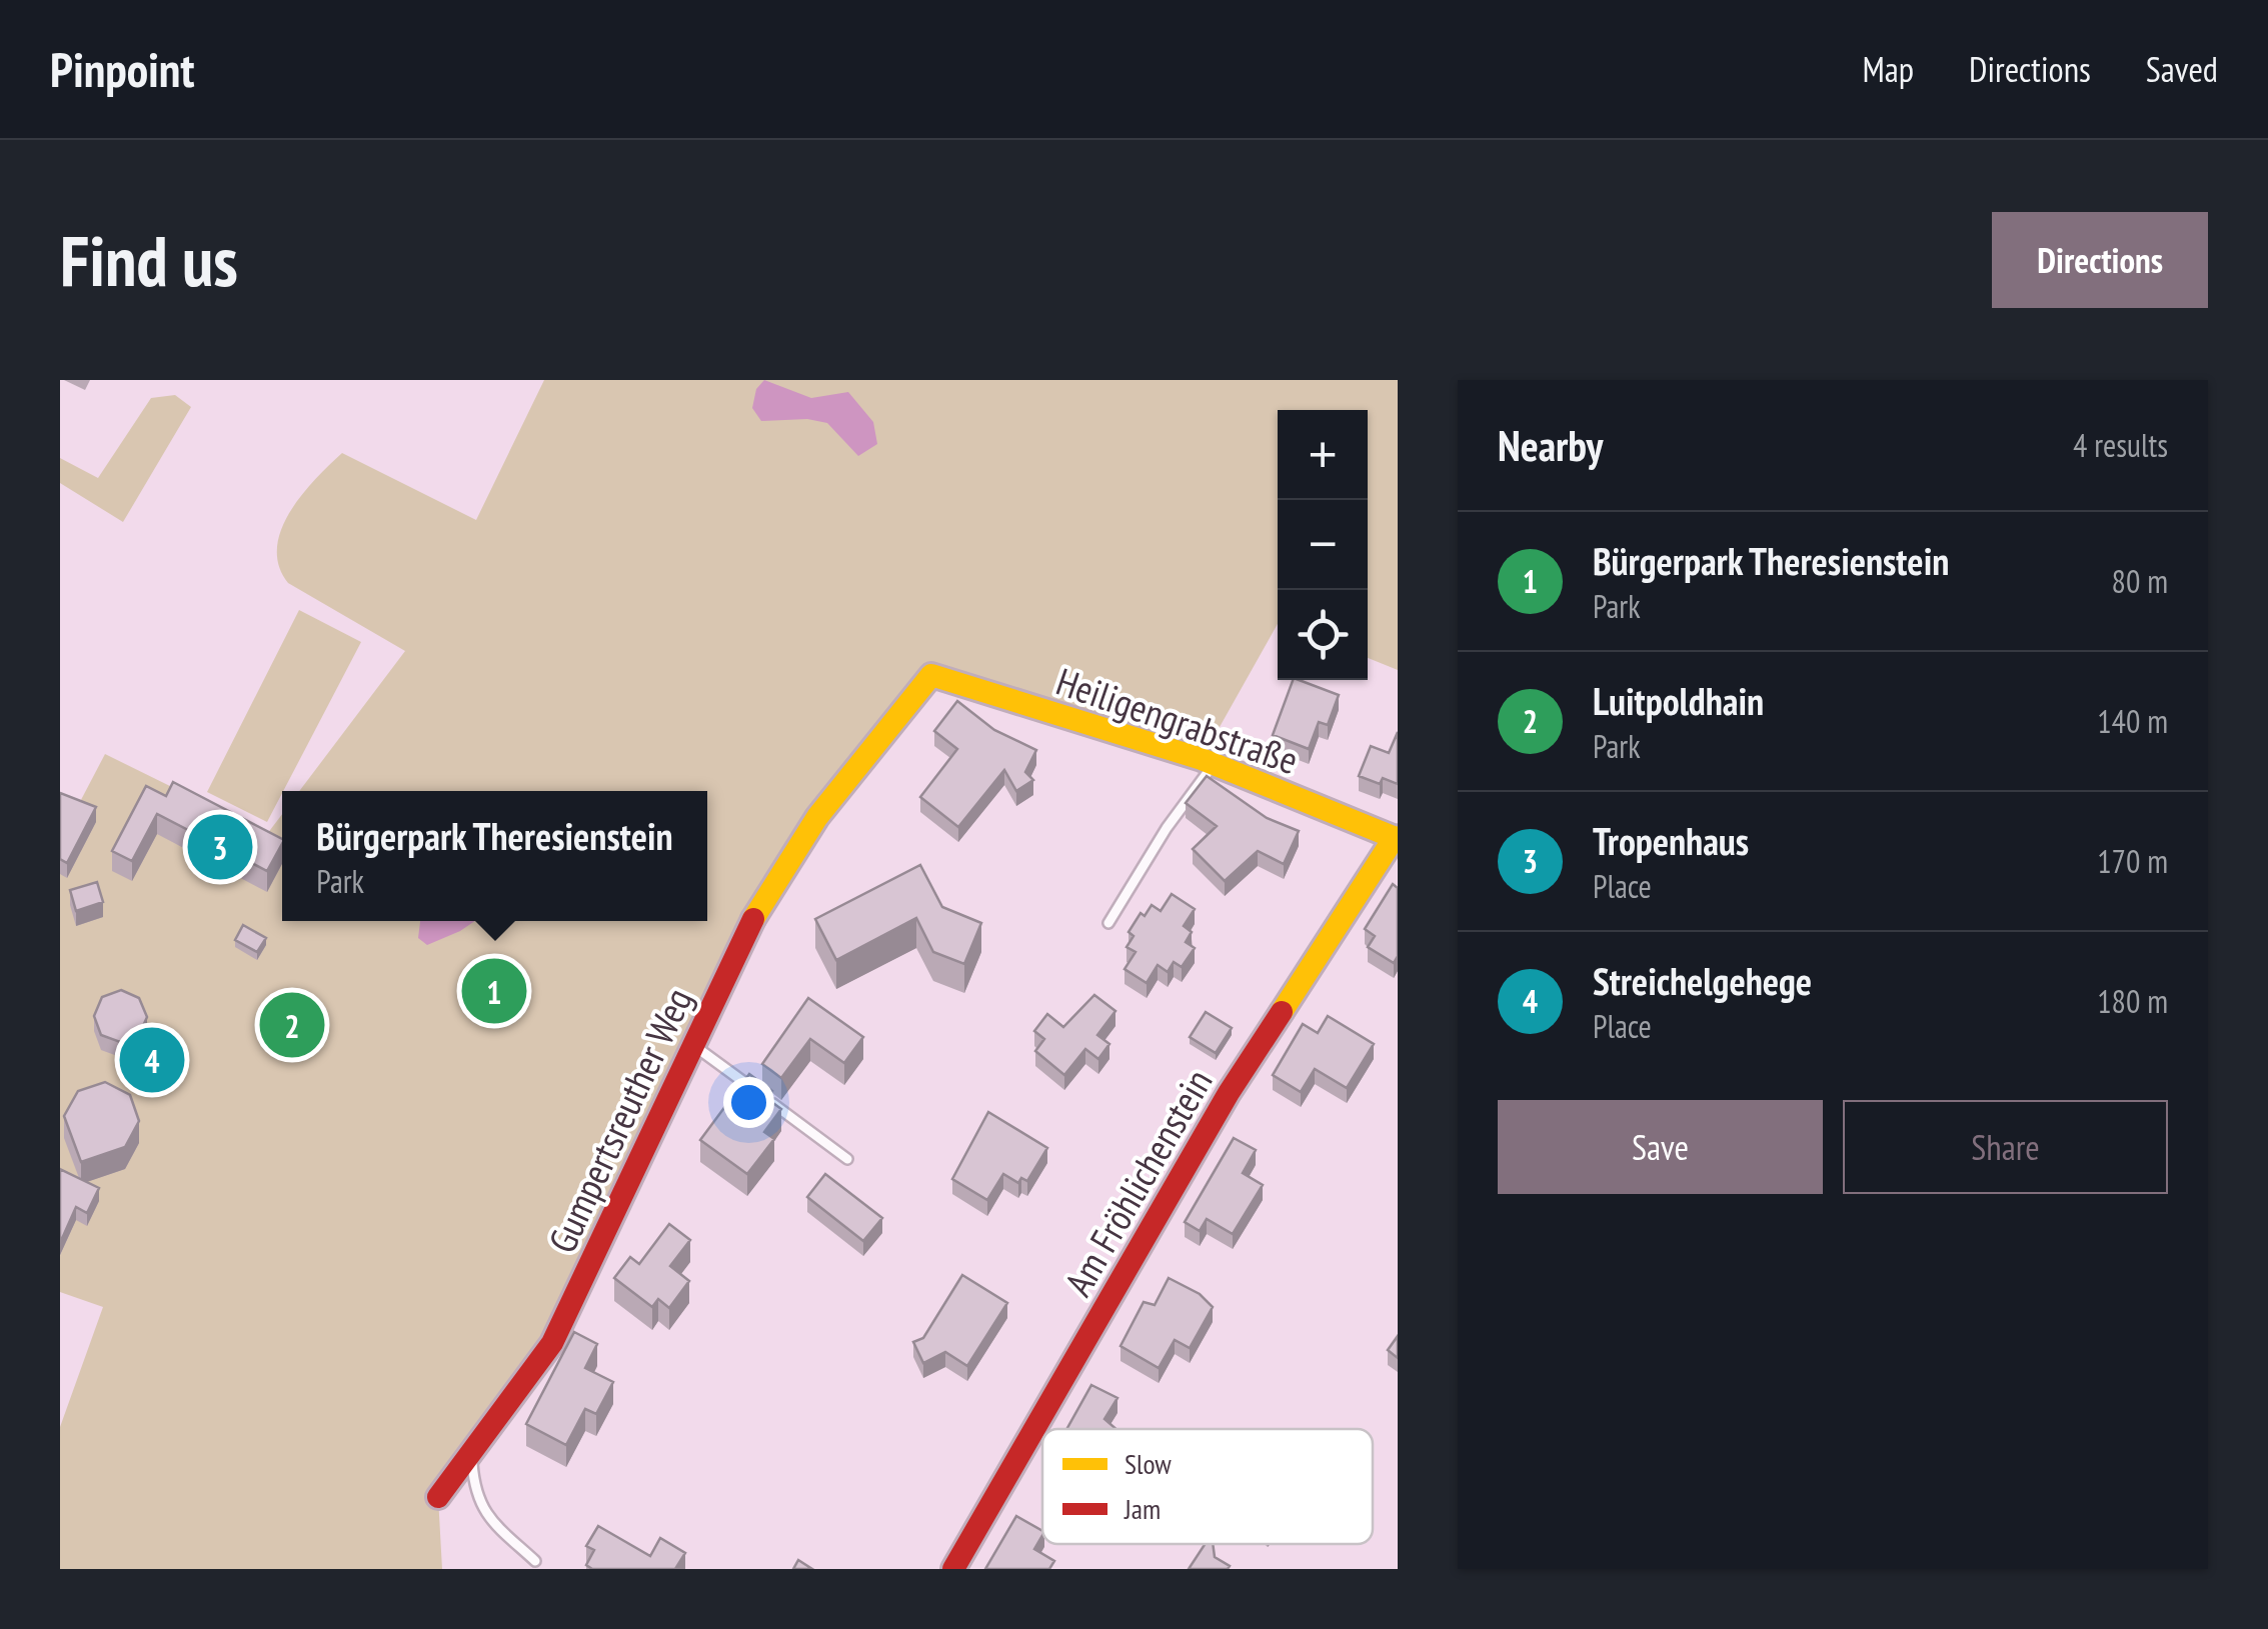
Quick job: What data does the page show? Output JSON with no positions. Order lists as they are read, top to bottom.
{
  "streets": {
    "street": ["Heiligengrabstraße", "Gumpertsreuther Weg", "Am Fröhlichenstein"]
  },
  "crossings": [
    ["Heiligengrabstraße", "Gumpertsreuther Weg"],
    ["Heiligengrabstraße", "Am Fröhlichenstein"]
  ],
  "legend": ["Slow", "Jam"],
  "page": {
    "header": "Pinpoint",
    "nav": ["Map", "Directions", "Saved"],
    "buttons": [
      "Directions",
      ["Save", "Share"]
    ],
    "title": "Find us",
    "heading": ["Nearby", "4 results"],
    "map_buttons": ["+", "−"],
    "list": [
      {
        "mark": "1",
        "name": "Bürgerpark Theresienstein",
        "note": "Park",
        "value": "80 m"
      },
      {
        "mark": "2",
        "name": "Luitpoldhain",
        "note": "Park",
        "value": "140 m"
      },
      {
        "mark": "3",
        "name": "Tropenhaus",
        "note": "Place",
        "value": "170 m"
      },
      {
        "mark": "4",
        "name": "Streichelgehege",
        "note": "Place",
        "value": "180 m"
      }
    ],
    "popup": ["Bürgerpark Theresienstein", "Park"],
    "pins": [
      "3",
      "1",
      "2",
      "4"
    ]
  }
}
